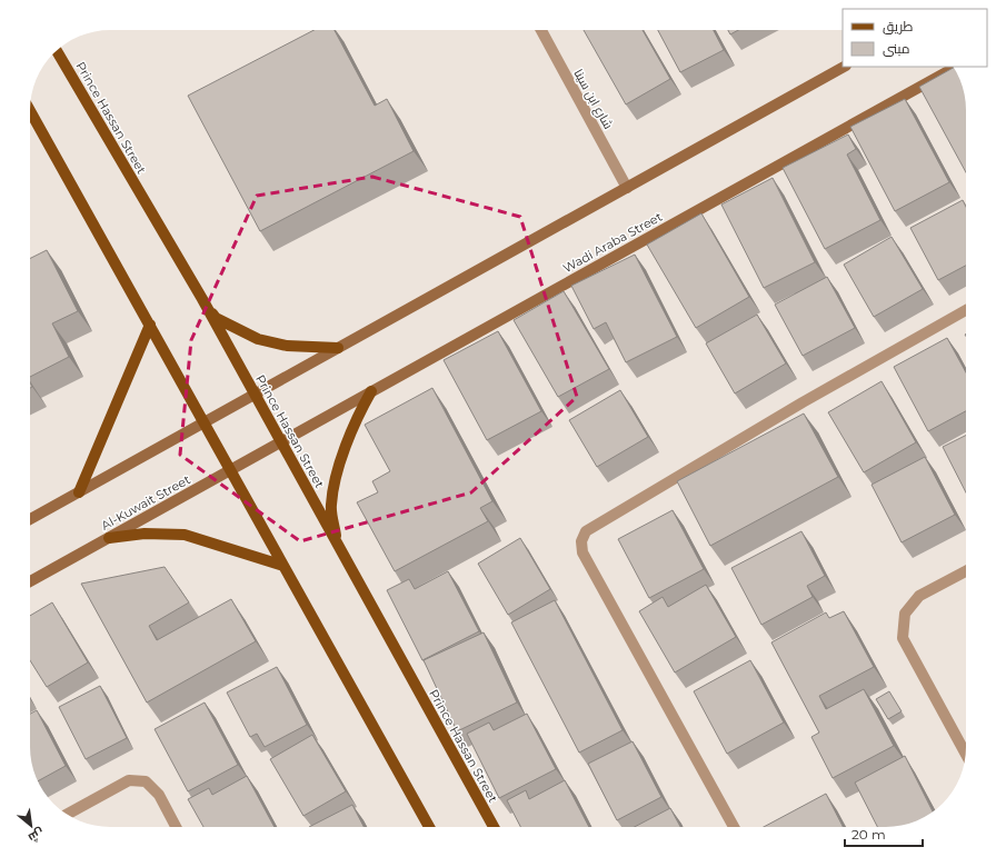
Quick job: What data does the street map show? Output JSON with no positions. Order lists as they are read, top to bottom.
{
  "streets": {
    "main road": ["Prince Hassan Street", "Wadi Araba Street", "Al-Kuwait Street"],
    "street": ["شارع ابن سينا"]
  },
  "crossings": [
    ["Prince Hassan Street", "Wadi Araba Street"],
    ["Prince Hassan Street", "Al-Kuwait Street"],
    ["Wadi Araba Street", "Al-Kuwait Street"]
  ],
  "legend": ["طريق", "مبنى"],
  "scale_bar": "20 m",
  "north": "bottom right"
}
